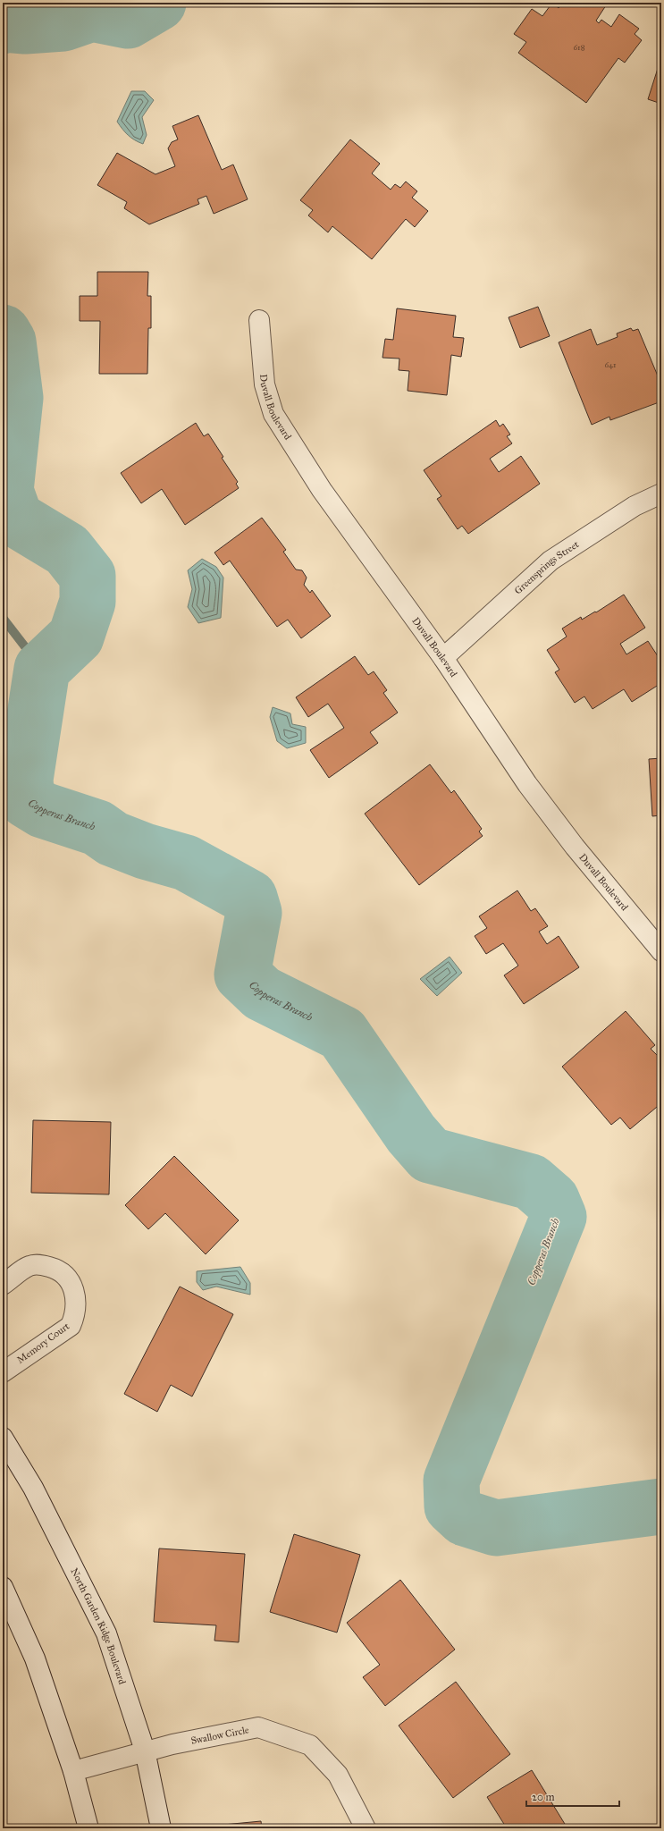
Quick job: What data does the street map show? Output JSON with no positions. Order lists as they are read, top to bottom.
{
  "streets": {
    "street": [
      "Duvall Boulevard",
      "Greensprings Street",
      "Memory Court",
      "North Garden Ridge Boulevard",
      "Swallow Circle"
    ]
  },
  "crossings": [
    ["Duvall Boulevard", "Greensprings Street"],
    ["North Garden Ridge Boulevard", "Swallow Circle"]
  ],
  "water": ["Copperas Branch"],
  "house_numbers": ["618", "641"],
  "scale_bar": "20 m"
}
